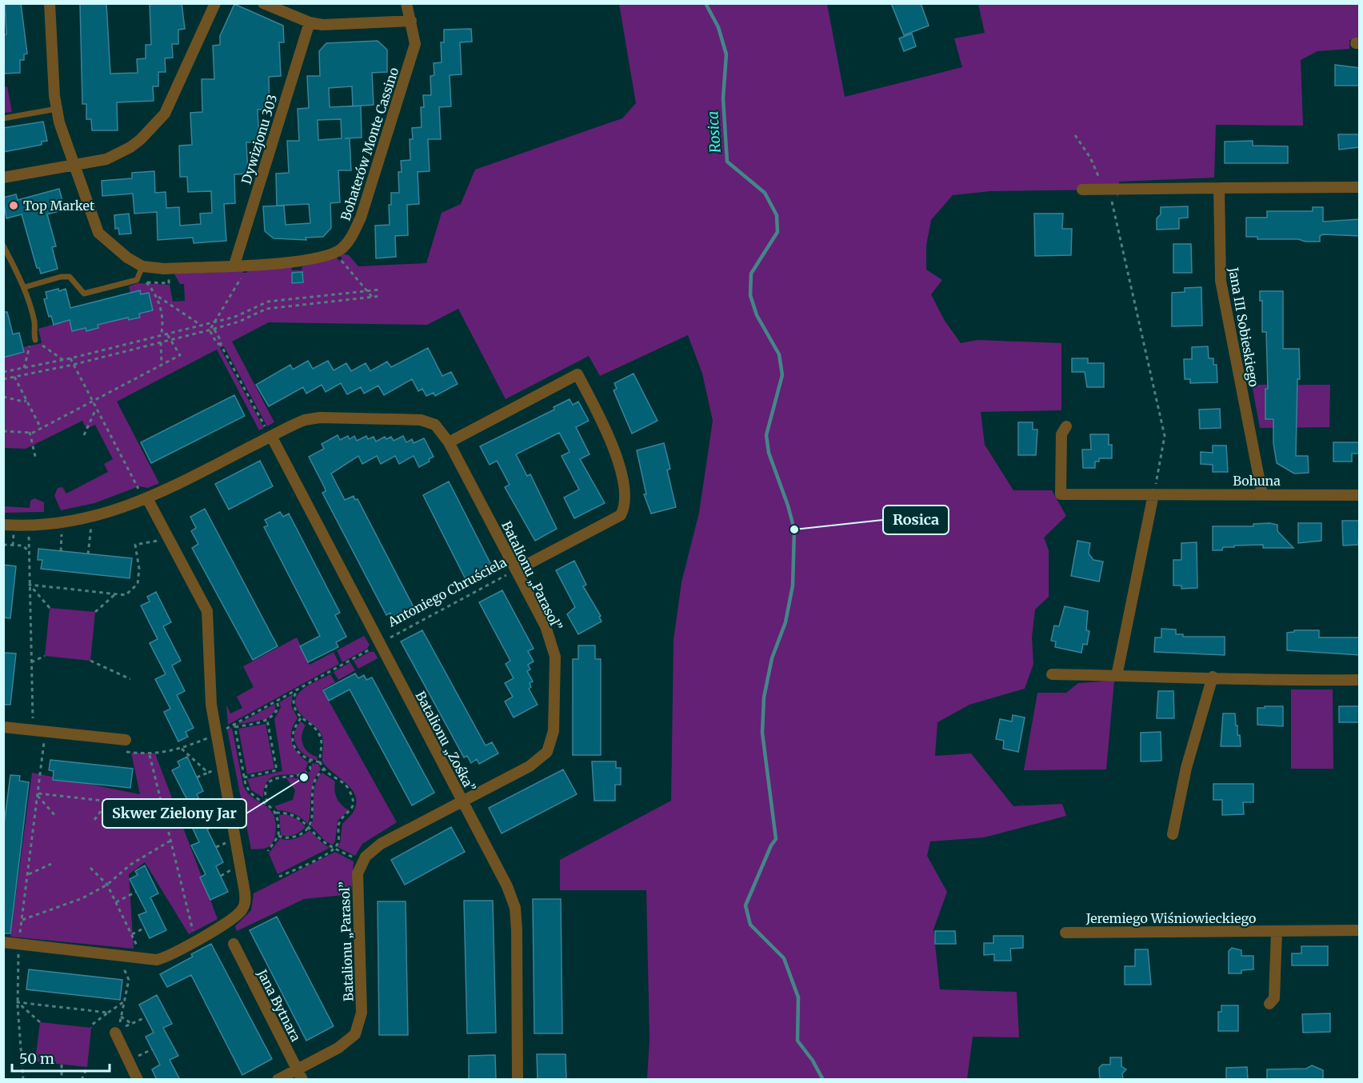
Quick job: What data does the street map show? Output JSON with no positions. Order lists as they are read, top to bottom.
{
  "streets": {
    "street": [
      "Dywizjonu 303",
      "Bohaterów Monte Cassino",
      "Jana III Sobieskiego",
      "Bohuna",
      "Batalionu „Parasol”",
      "Antoniego Chruściela",
      "Batalionu „Zośka”",
      "Jeremiego Wiśniowieckiego",
      "Jana Bytnara"
    ]
  },
  "crossings": [
    ["Dywizjonu 303", "Bohaterów Monte Cassino"],
    ["Jana III Sobieskiego", "Bohuna"],
    ["Batalionu „Parasol”", "Antoniego Chruściela"],
    ["Batalionu „Parasol”", "Batalionu „Zośka”"],
    ["Batalionu „Parasol”", "Jana Bytnara"],
    ["Antoniego Chruściela", "Batalionu „Zośka”"]
  ],
  "water": ["Rosica"],
  "places": ["Top Market", "Rosica", "Skwer Zielony Jar"],
  "scale_bar": "50 m"
}
